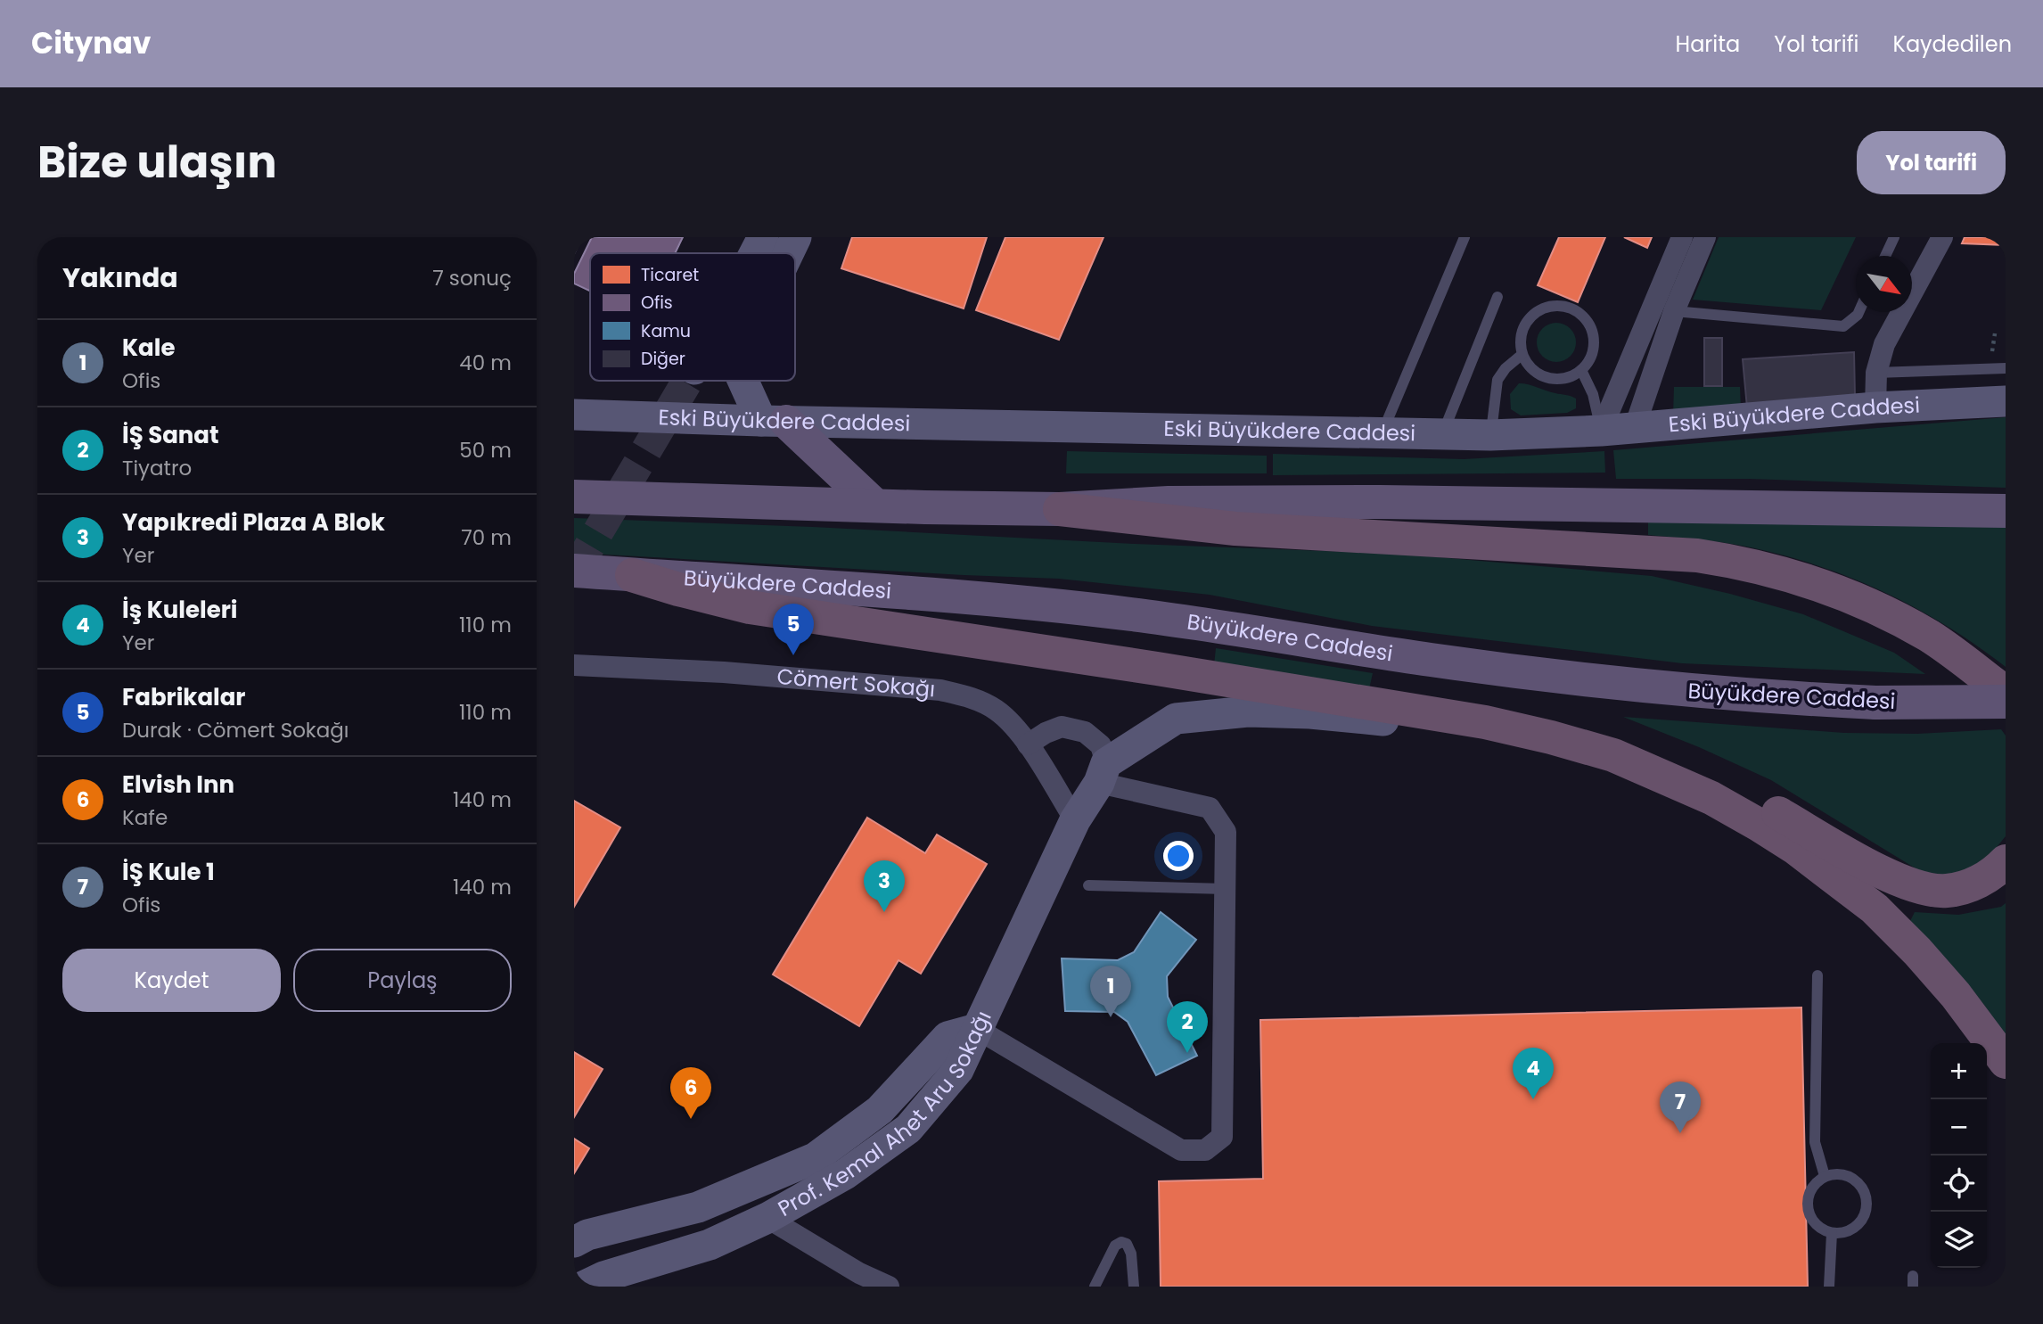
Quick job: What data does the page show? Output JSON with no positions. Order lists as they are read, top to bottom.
{
  "streets": {
    "main road": ["Büyükdere Caddesi"],
    "street": ["Eski Büyükdere Caddesi", "Cömert Sokağı", "Prof. Kemal Ahet Aru Sokağı"]
  },
  "crossings": [
    ["Cömert Sokağı", "Prof. Kemal Ahet Aru Sokağı"]
  ],
  "legend": [
    "Ticaret",
    "Ofis",
    "Kamu",
    "Diğer"
  ],
  "north": "bottom right",
  "page": {
    "header": "Citynav",
    "nav": ["Harita", "Yol tarifi", "Kaydedilen"],
    "title": "Bize ulaşın",
    "buttons": [
      "Yol tarifi",
      ["Kaydet", "Paylaş"]
    ],
    "heading": ["Yakında", "7 sonuç"],
    "list": [
      {
        "mark": "1",
        "name": "Kale",
        "note": "Ofis",
        "value": "40 m"
      },
      {
        "mark": "2",
        "name": "İŞ Sanat",
        "note": "Tiyatro",
        "value": "50 m"
      },
      {
        "mark": "3",
        "name": "Yapıkredi Plaza A Blok",
        "note": "Yer",
        "value": "70 m"
      },
      {
        "mark": "4",
        "name": "İş Kuleleri",
        "note": "Yer",
        "value": "110 m"
      },
      {
        "mark": "5",
        "name": "Fabrikalar",
        "note": "Durak · Cömert Sokağı",
        "value": "110 m"
      },
      {
        "mark": "6",
        "name": "Elvish Inn",
        "note": "Kafe",
        "value": "140 m"
      },
      {
        "mark": "7",
        "name": "İŞ Kule 1",
        "note": "Ofis",
        "value": "140 m"
      }
    ],
    "pins": [
      "5",
      "3",
      "1",
      "2",
      "4",
      "6",
      "7"
    ],
    "map_buttons": ["+", "−"]
  }
}
